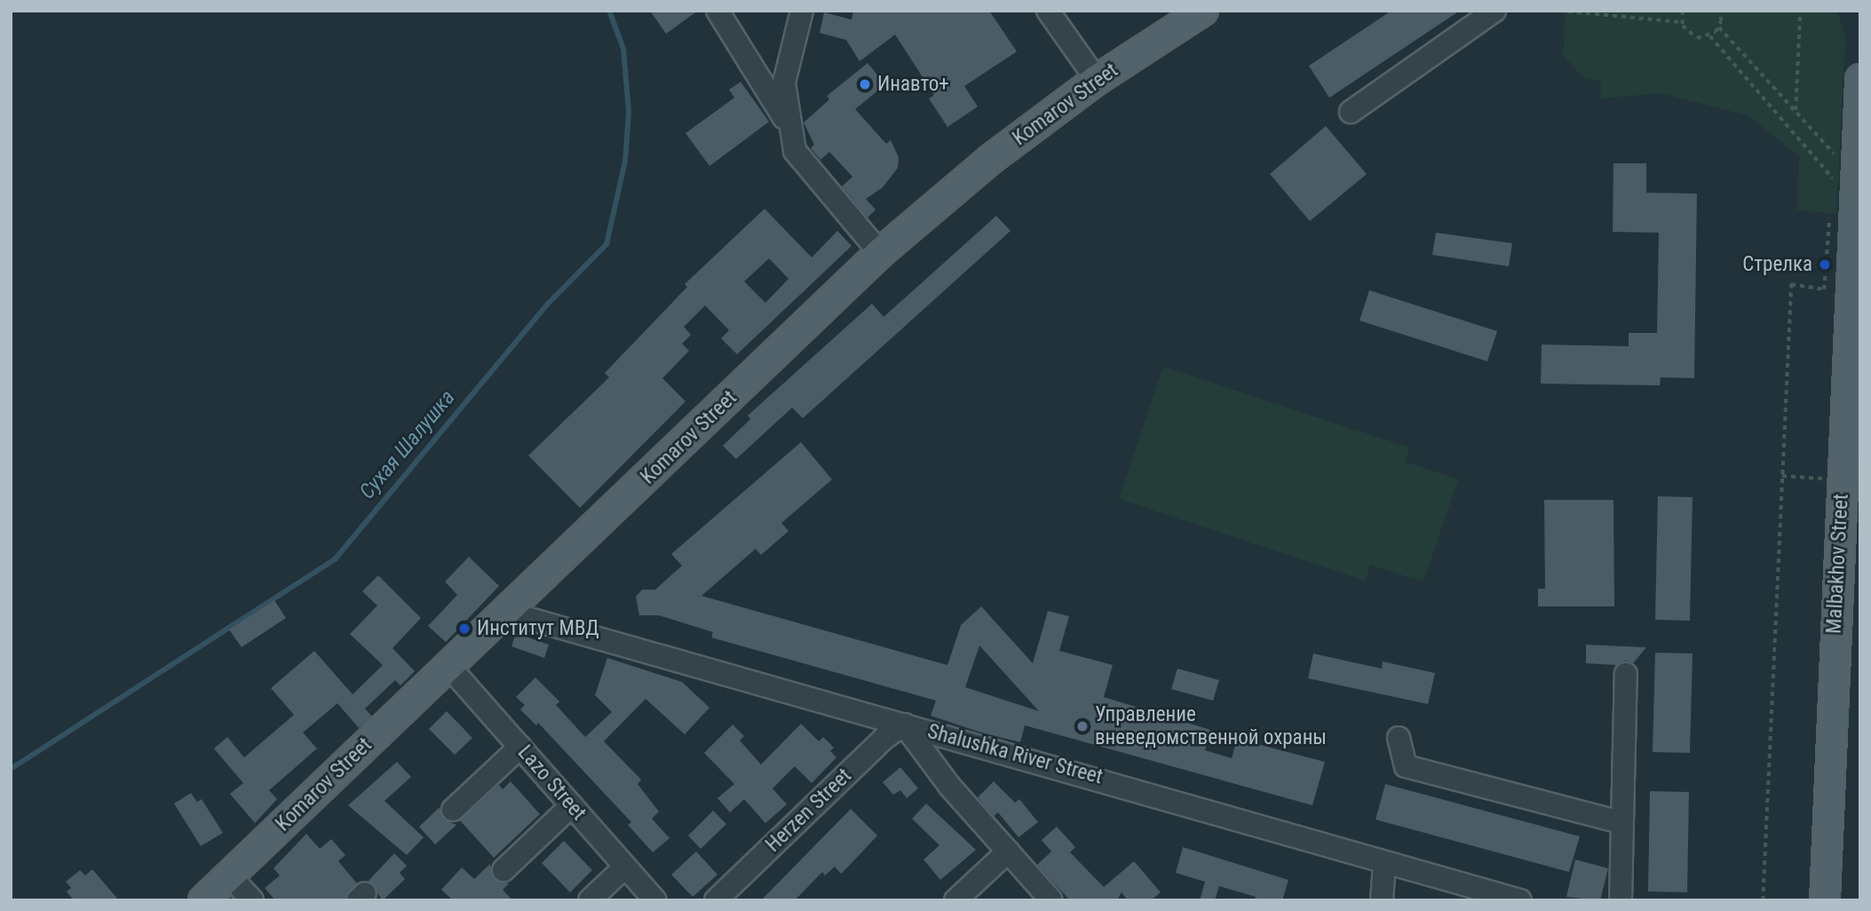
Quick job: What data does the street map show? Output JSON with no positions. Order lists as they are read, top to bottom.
{
  "streets": {
    "main road": ["Komarov Street", "Malbakhov Street"],
    "street": ["Shalushka River Street", "Lazo Street", "Herzen Street"]
  },
  "crossings": [
    ["Komarov Street", "Shalushka River Street"],
    ["Komarov Street", "Lazo Street"],
    ["Shalushka River Street", "Herzen Street"]
  ],
  "water": ["Сухая Шалушка"],
  "places": [
    "Инавто+",
    "Стрелка",
    "Институт МВД",
    "Управление вневедомственной охраны"
  ]
}
